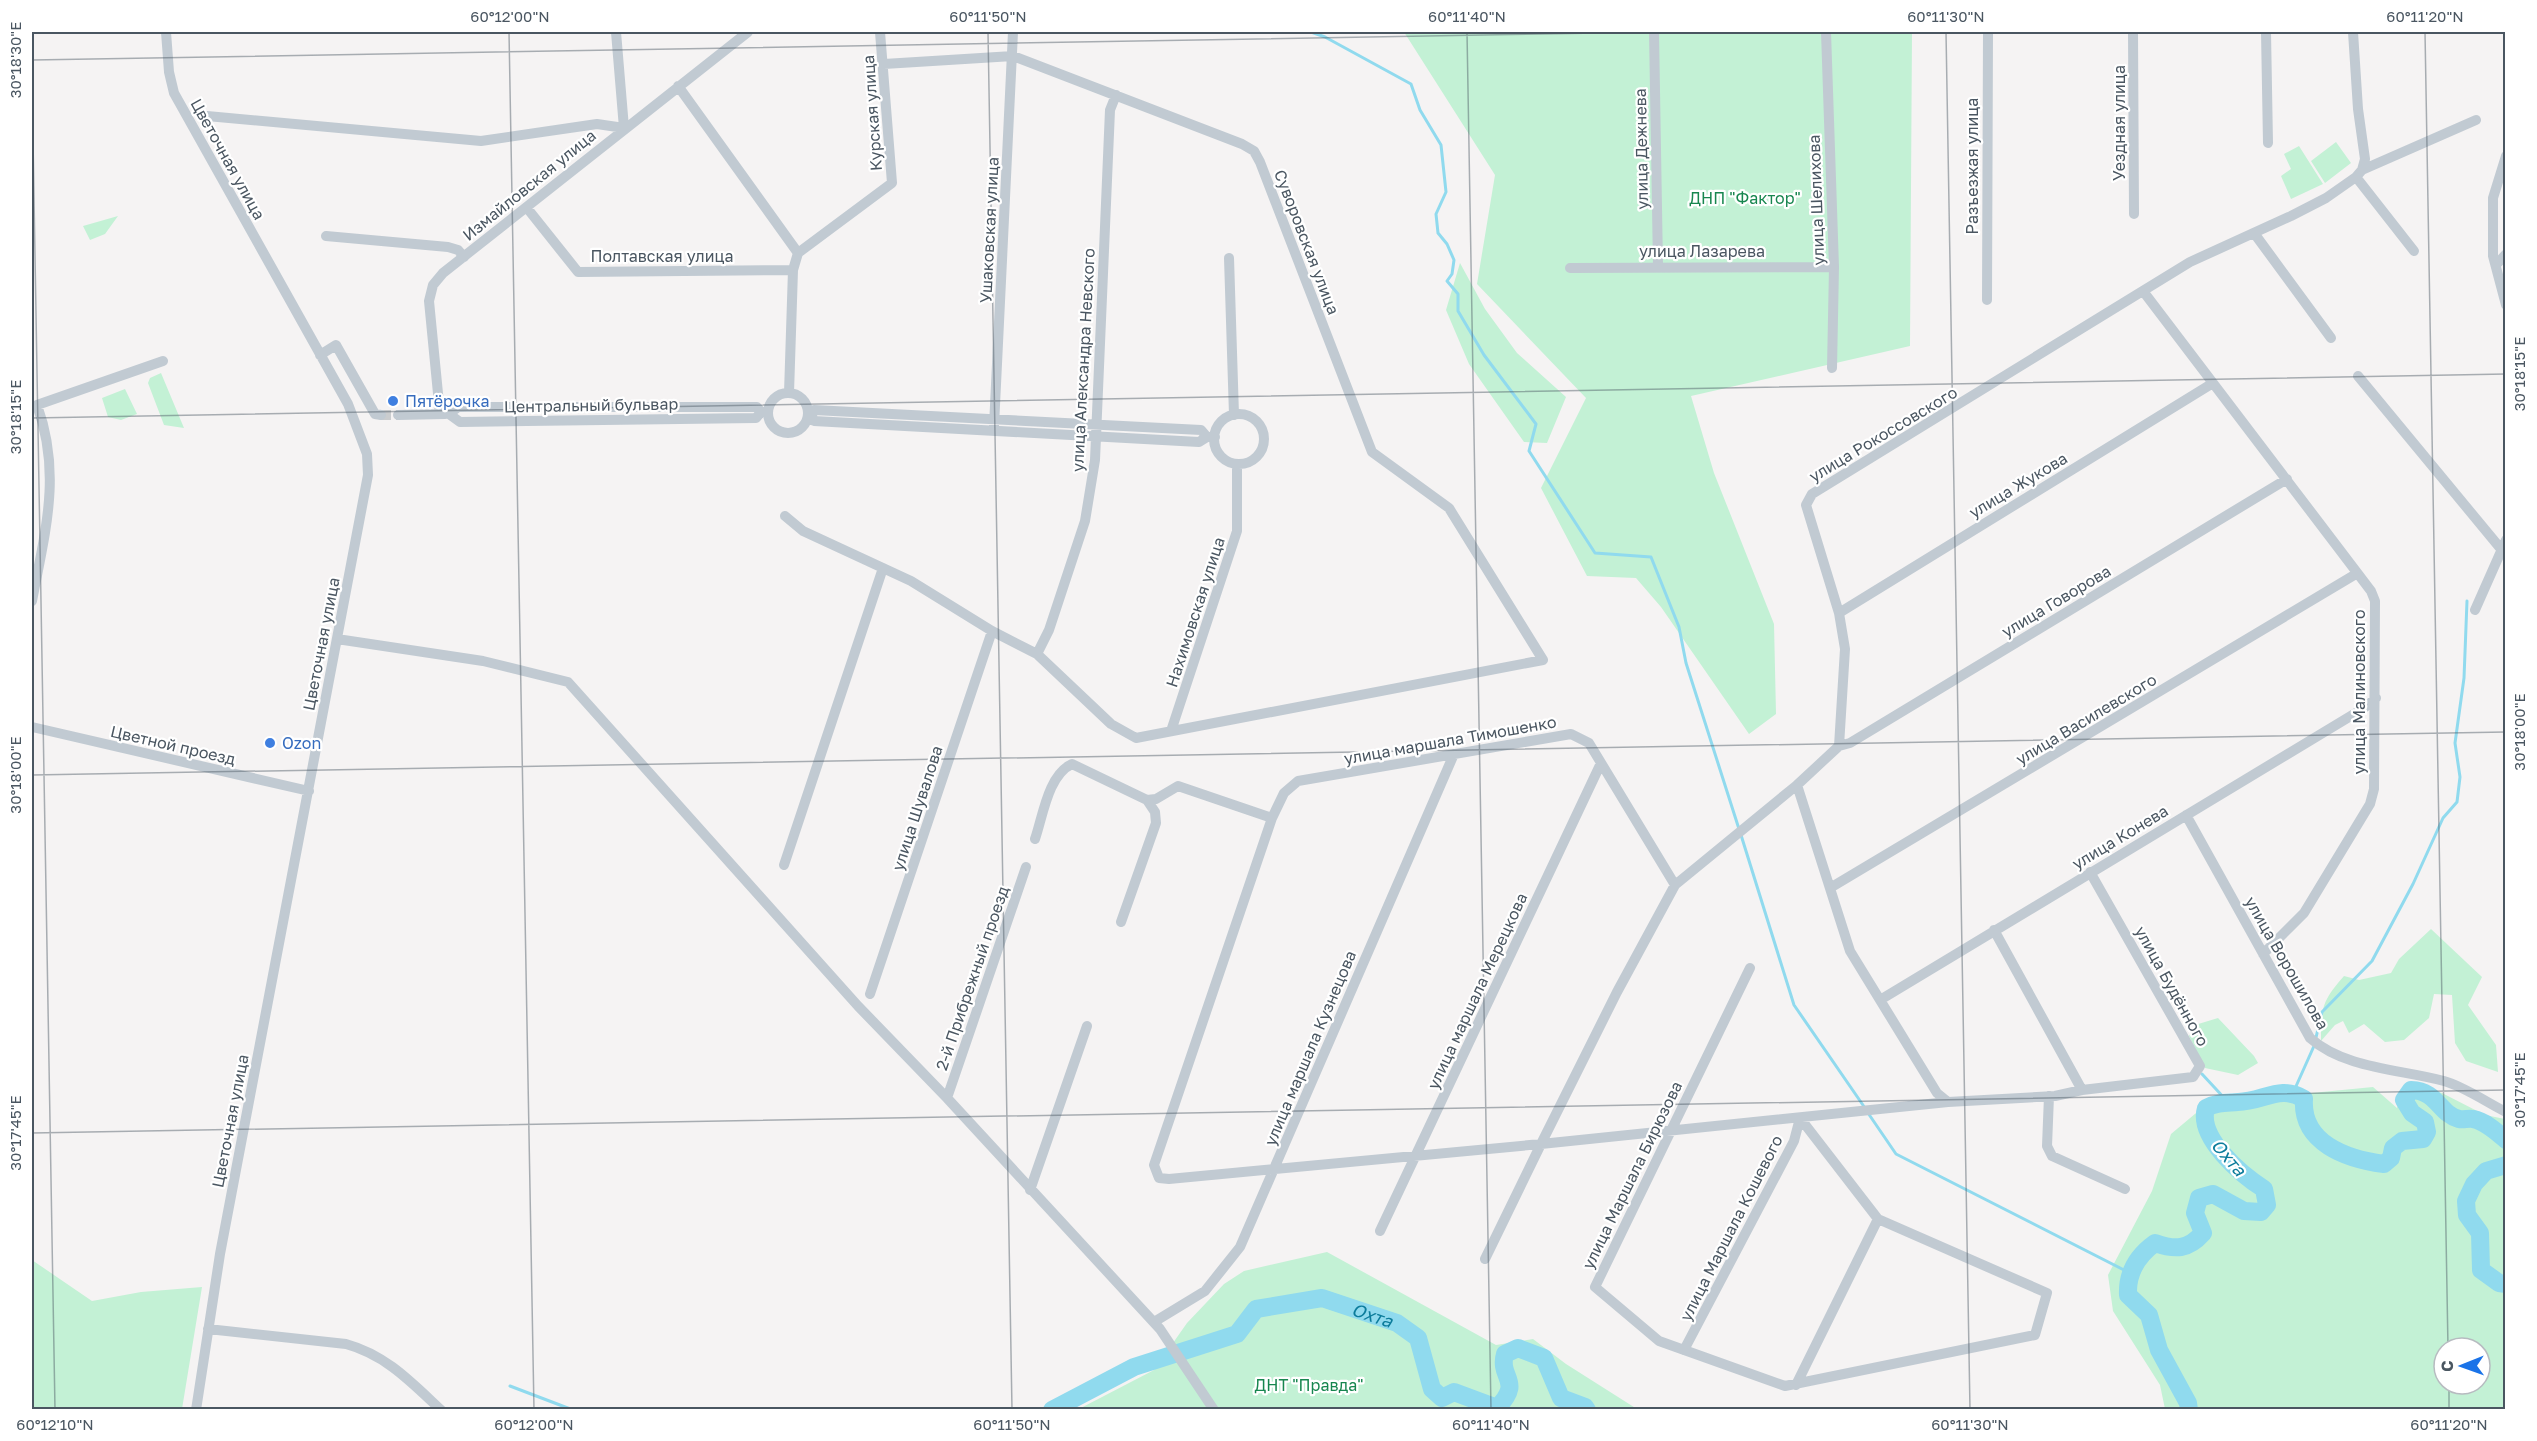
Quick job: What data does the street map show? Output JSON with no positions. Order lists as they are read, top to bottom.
{
  "streets": {
    "street": [
      "Курская улица",
      "Уездная улица",
      "улица Дежнева",
      "Цветочная улица",
      "Разъезжая улица",
      "Измайловская улица",
      "улица Шелихова",
      "Ушаковская улица",
      "Суворовская улица",
      "улица Лазарева",
      "Полтавская улица",
      "улица Александра Невского",
      "Центральный бульвар",
      "улица Рокоссовского",
      "улица Жукова",
      "улица Говорова",
      "Нахимовская улица",
      "улица Малиновского",
      "улица Василевского",
      "улица маршала Тимошенко",
      "Цветной проезд",
      "улица Шувалова",
      "улица Конева",
      "улица Ворошилова",
      "2-й Прибрежный проезд",
      "улица Будённого",
      "улица маршала Мерецкова",
      "улица маршала Кузнецова",
      "улица Маршала Бирюзова",
      "улица Маршала Кошевого"
    ]
  },
  "crossings": [
    ["Курская улица", "Суворовская улица"],
    ["улица Дежнева", "улица Лазарева"],
    ["Цветочная улица", "Цветной проезд"],
    ["Измайловская улица", "Полтавская улица"],
    ["Измайловская улица", "Центральный бульвар"],
    ["улица Шелихова", "улица Лазарева"],
    ["Ушаковская улица", "Суворовская улица"],
    ["Суворовская улица", "улица Александра Невского"],
    ["Суворовская улица", "Нахимовская улица"],
    ["улица Рокоссовского", "улица Жукова"],
    ["улица Рокоссовского", "улица Говорова"],
    ["улица Рокоссовского", "улица Малиновского"],
    ["улица Жукова", "улица Малиновского"],
    ["улица Говорова", "улица Малиновского"],
    ["улица Малиновского", "улица Василевского"],
    ["улица Малиновского", "улица Конева"],
    ["улица Малиновского", "улица Ворошилова"],
    ["улица маршала Тимошенко", "улица маршала Мерецкова"],
    ["улица маршала Тимошенко", "улица маршала Кузнецова"],
    ["улица маршала Тимошенко", "улица Маршала Бирюзова"],
    ["улица маршала Тимошенко", "улица Маршала Кошевого"],
    ["улица Конева", "улица Ворошилова"],
    ["улица Конева", "улица Будённого"],
    ["улица Маршала Бирюзова", "улица Маршала Кошевого"]
  ],
  "water": ["Охта"],
  "parks": ["ДНП \"Фактор\"", "ДНТ \"Правда\""],
  "places": ["Пятёрочка", "Ozon"],
  "north": "left",
  "coordinates": [
    "60°12'00\"N",
    "60°11'50\"N",
    "60°11'40\"N",
    "60°11'30\"N",
    "60°11'20\"N",
    "30°18'30\"E",
    "30°18'15\"E",
    "30°18'00\"E",
    "30°17'45\"E",
    "60°12'10\"N"
  ]
}
